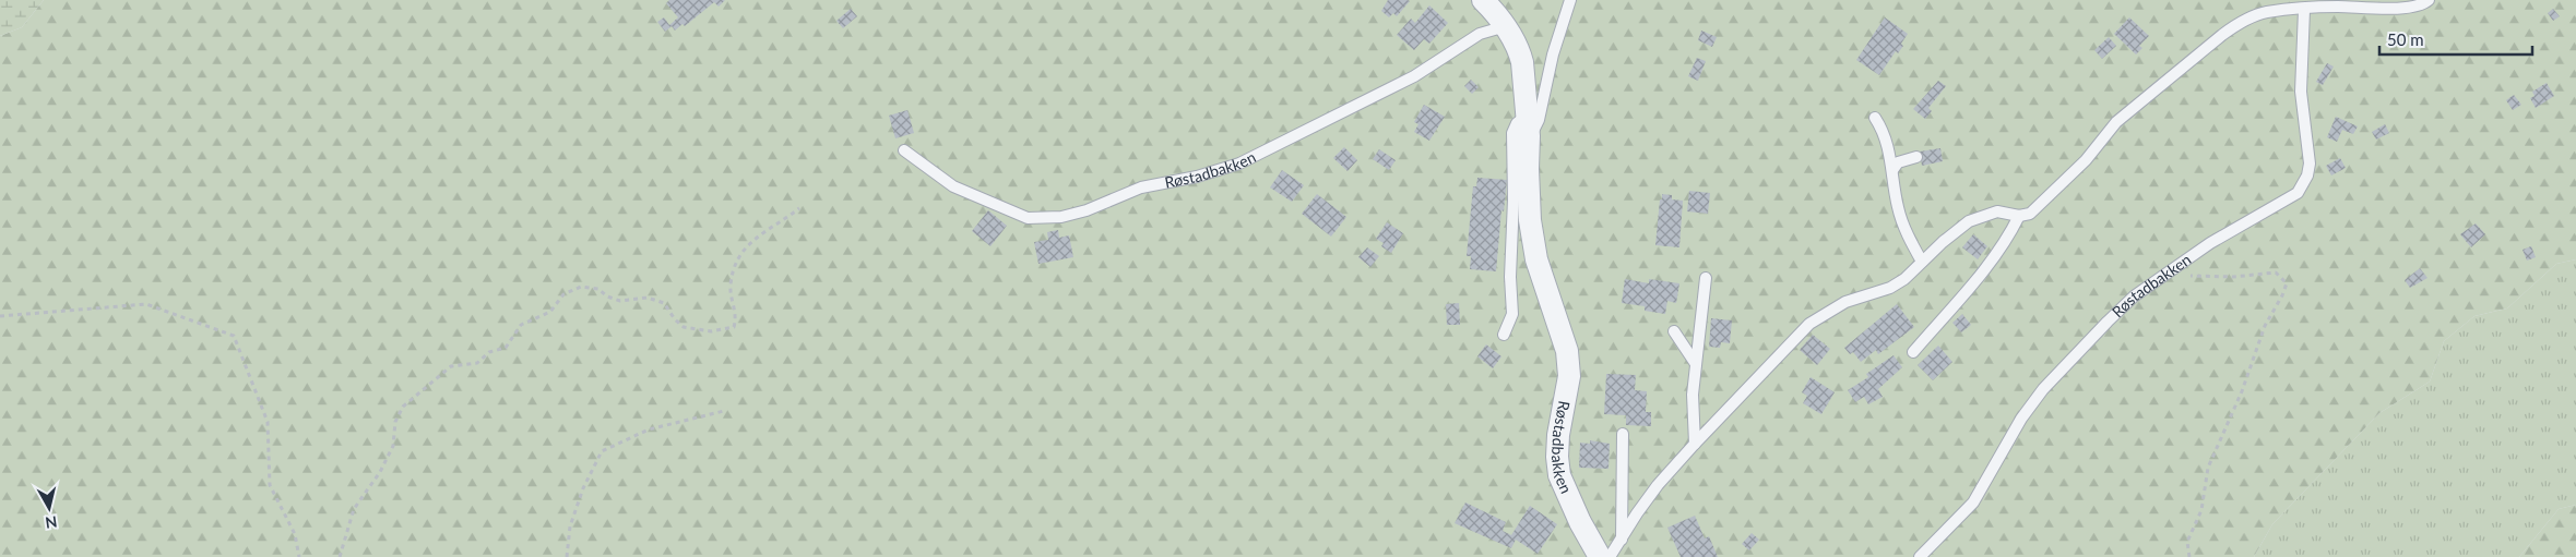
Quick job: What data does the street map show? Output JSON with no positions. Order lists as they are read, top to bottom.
{
  "streets": {
    "street": ["Røstadbakken"]
  },
  "scale_bar": "50 m",
  "north": "bottom"
}
